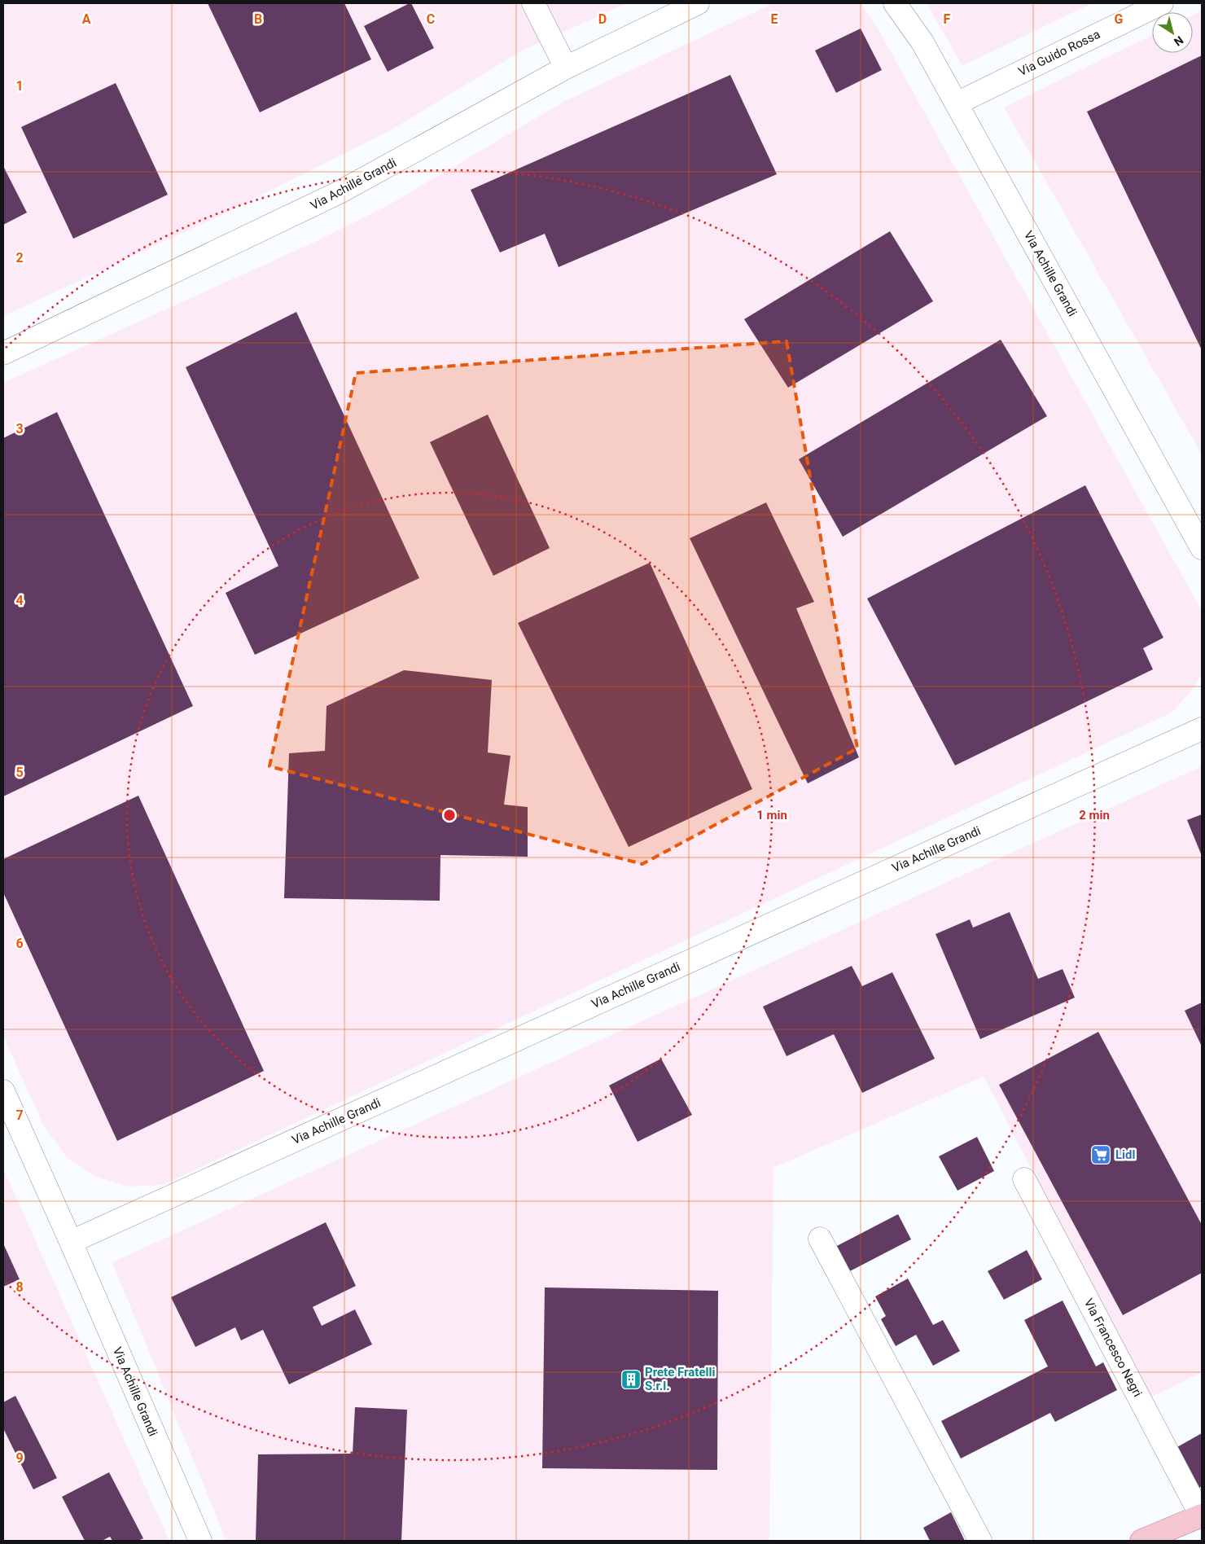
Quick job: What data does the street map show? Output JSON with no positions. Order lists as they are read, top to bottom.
{
  "streets": {
    "main road": ["Via Francesco Negri"],
    "street": ["Via Guido Rossa", "Via Achille Grandi"]
  },
  "crossings": [
    ["Via Guido Rossa", "Via Achille Grandi"]
  ],
  "places": {
    "supermarket": ["Lidl"],
    "building": ["Prete Fratelli S.r.l."]
  },
  "north": "bottom right",
  "grid": {
    "columns": [
      "A",
      "B",
      "C",
      "D",
      "E",
      "F",
      "G"
    ],
    "rows": [
      "1",
      "2",
      "3",
      "4",
      "5",
      "6",
      "7",
      "8",
      "9"
    ]
  },
  "rings": ["1 min", "2 min"]
}
